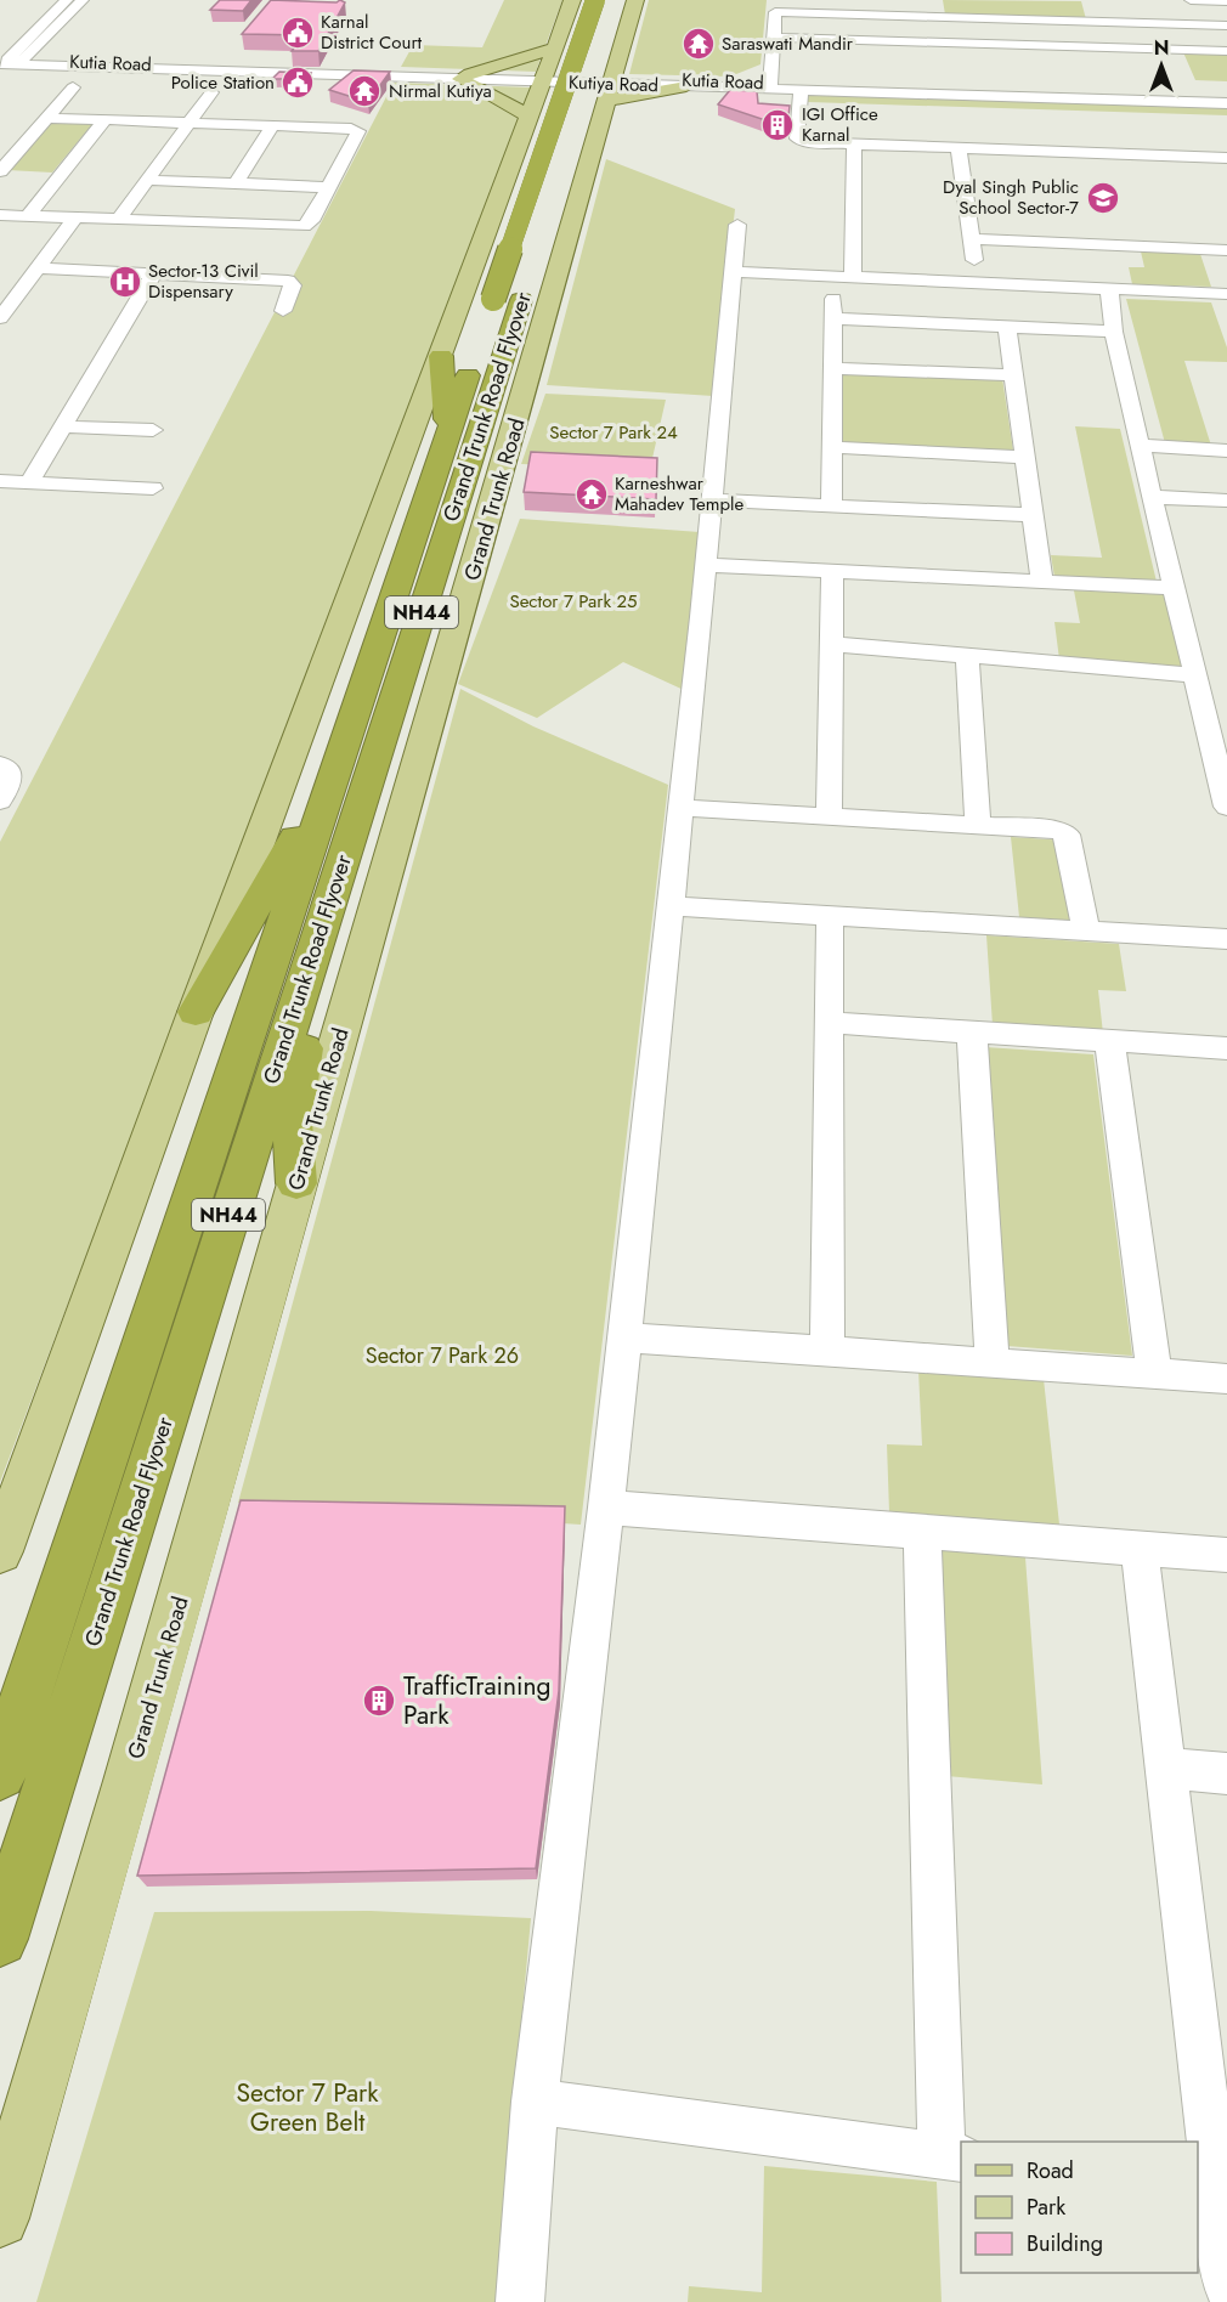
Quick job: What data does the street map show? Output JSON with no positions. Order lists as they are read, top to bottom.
{
  "streets": {
    "highway": ["Grand Trunk Road Flyover", "NH44"],
    "main road": ["Grand Trunk Road"],
    "street": ["Kutia Road", "Kutiya Road"]
  },
  "crossings": [
    ["Kutia Road", "Kutiya Road"],
    ["Kutiya Road", "Grand Trunk Road"],
    ["Grand Trunk Road Flyover", "NH44"]
  ],
  "parks": [
    "Sector 7 Park 24",
    "Sector 7 Park 25",
    "Sector 7 Park 26",
    "Sector 7 Park Green Belt"
  ],
  "places": {
    "public building": ["Karnal District Court", "Police Station"],
    "temple": ["Saraswati Mandir", "Nirmal Kutiya", "Karneshwar Mahadev Temple"],
    "building": ["IGI Office Karnal", "TrafficTraining Park"],
    "school or university": ["Dyal Singh Public School Sector-7"],
    "hospital": ["Sector-13 Civil Dispensary"]
  },
  "legend": ["Road", "Park", "Building"],
  "north": "top"
}
